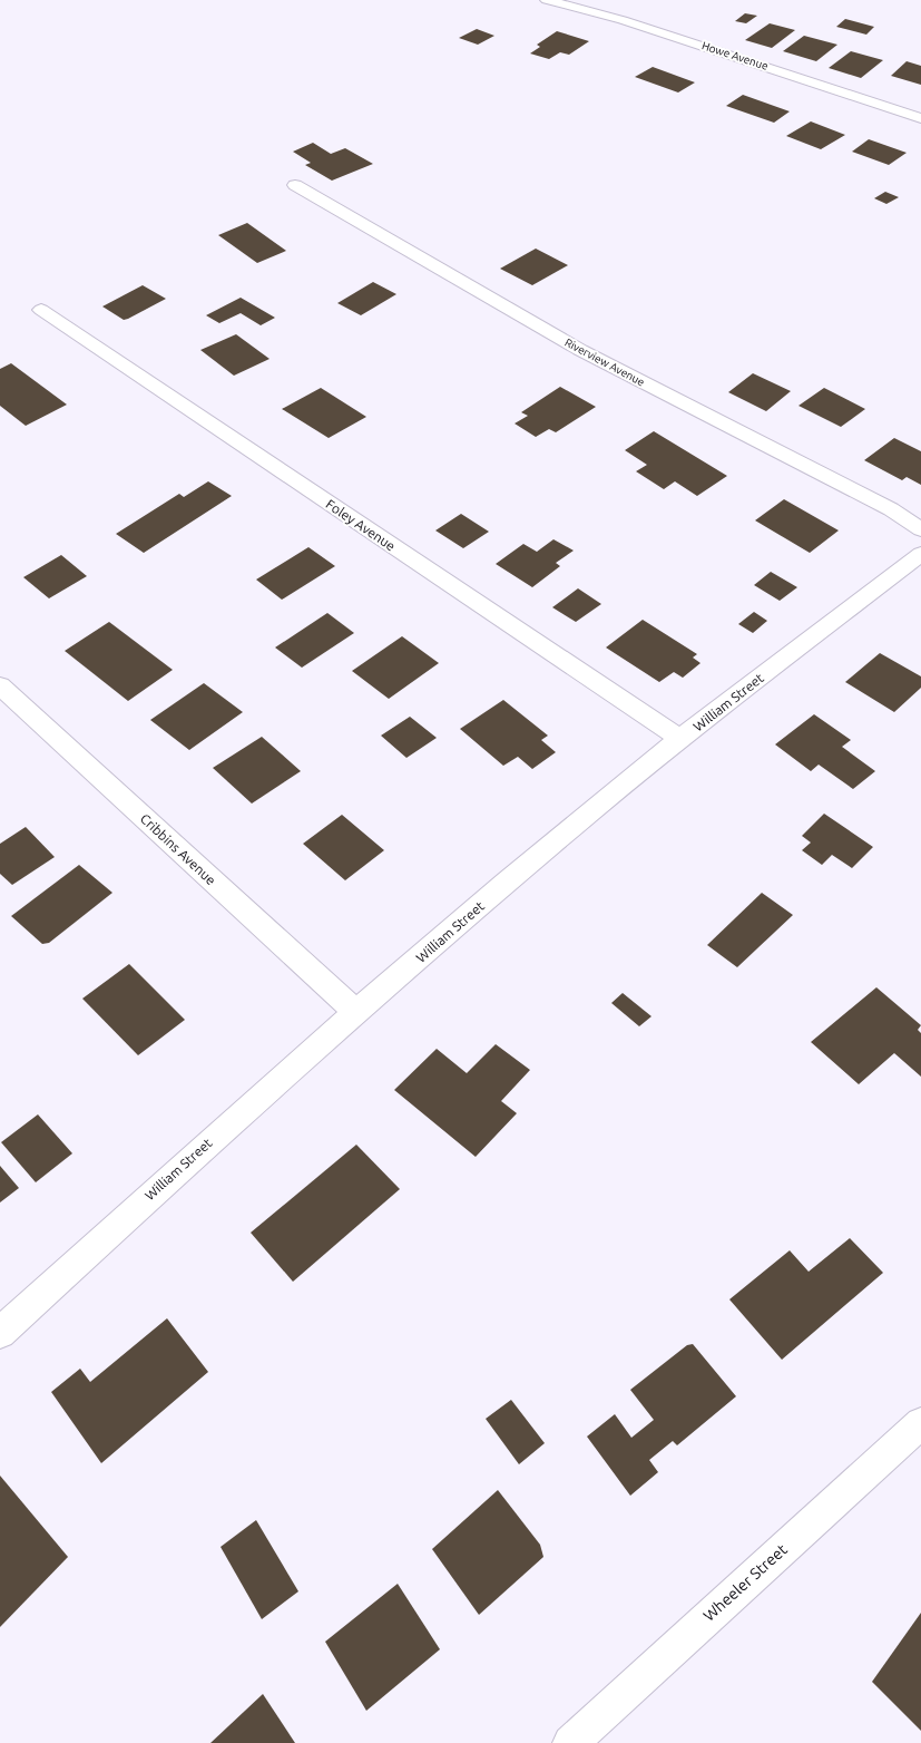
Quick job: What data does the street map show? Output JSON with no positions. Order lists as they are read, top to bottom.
{
  "streets": {
    "street": [
      "Howe Avenue",
      "Riverview Avenue",
      "Foley Avenue",
      "William Street",
      "Cribbins Avenue",
      "Wheeler Street"
    ]
  },
  "crossings": [
    ["Foley Avenue", "William Street"],
    ["William Street", "Cribbins Avenue"]
  ]
}
